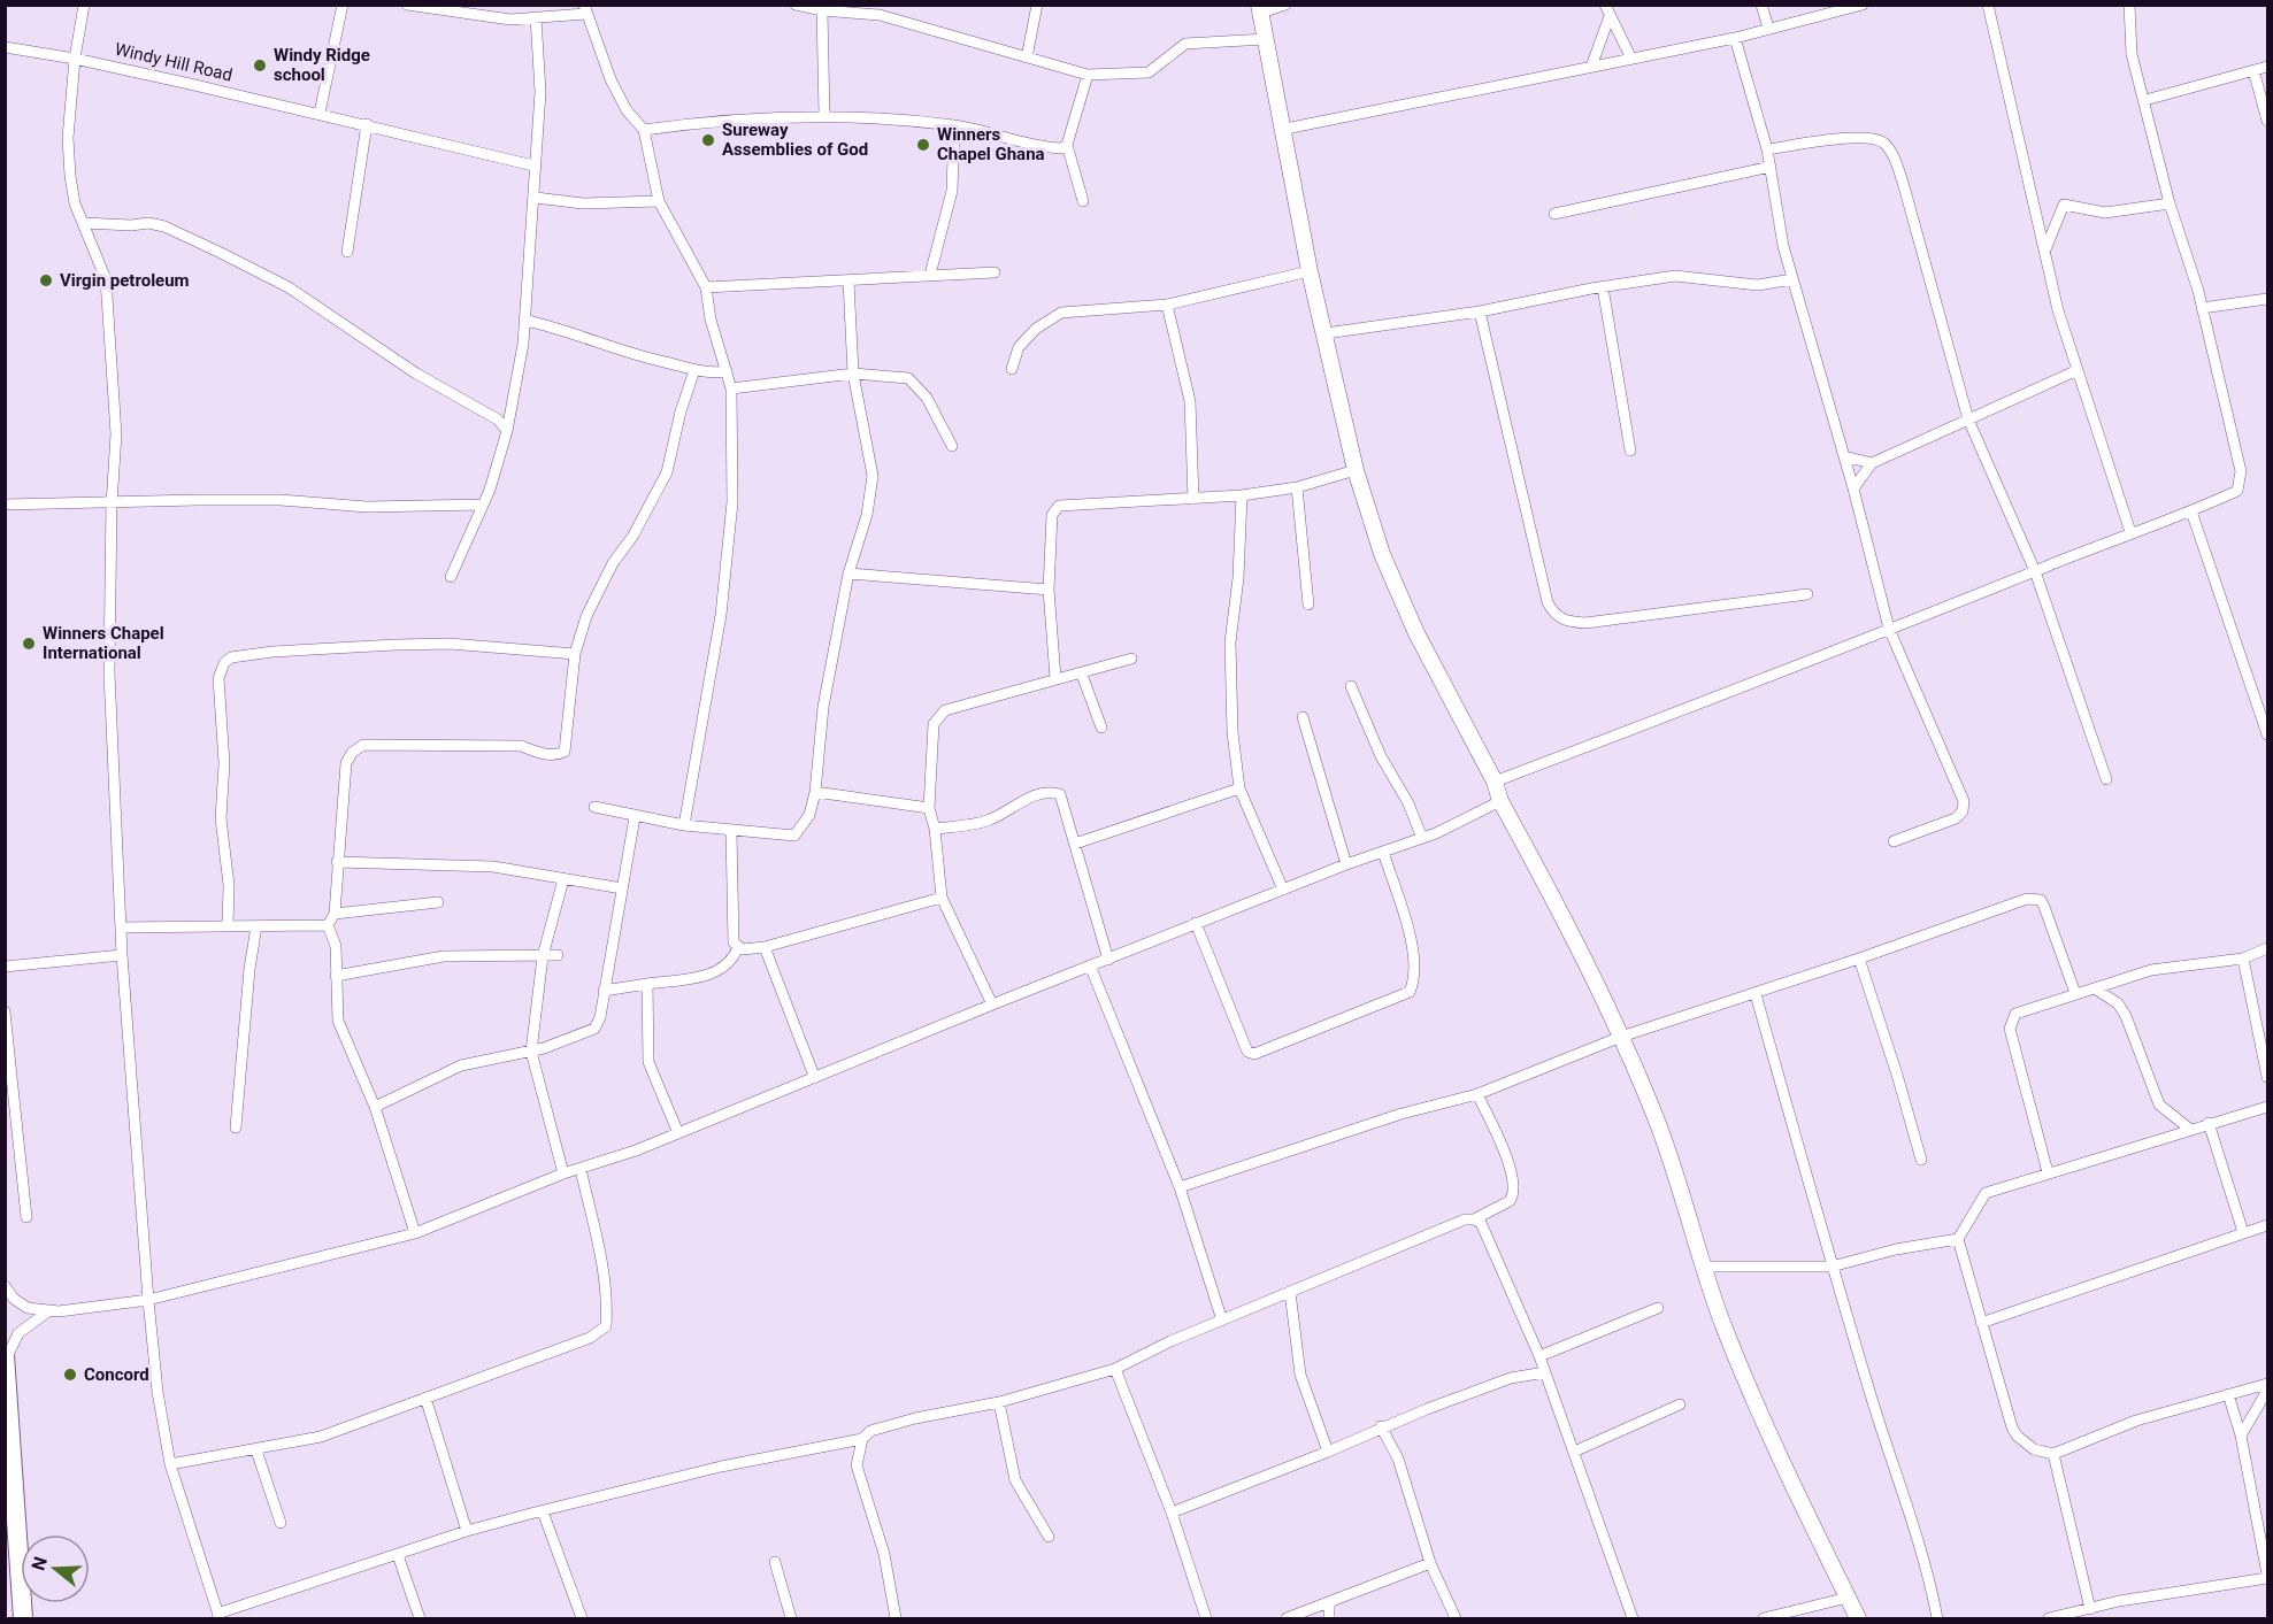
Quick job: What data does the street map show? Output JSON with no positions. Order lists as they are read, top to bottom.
{
  "streets": {
    "street": ["Windy Hill Road"]
  },
  "places": [
    "Windy Ridge school",
    "Sureway Assemblies of God",
    "Winners Chapel Ghana",
    "Virgin petroleum",
    "Winners Chapel International",
    "Concord"
  ],
  "north": "left"
}
